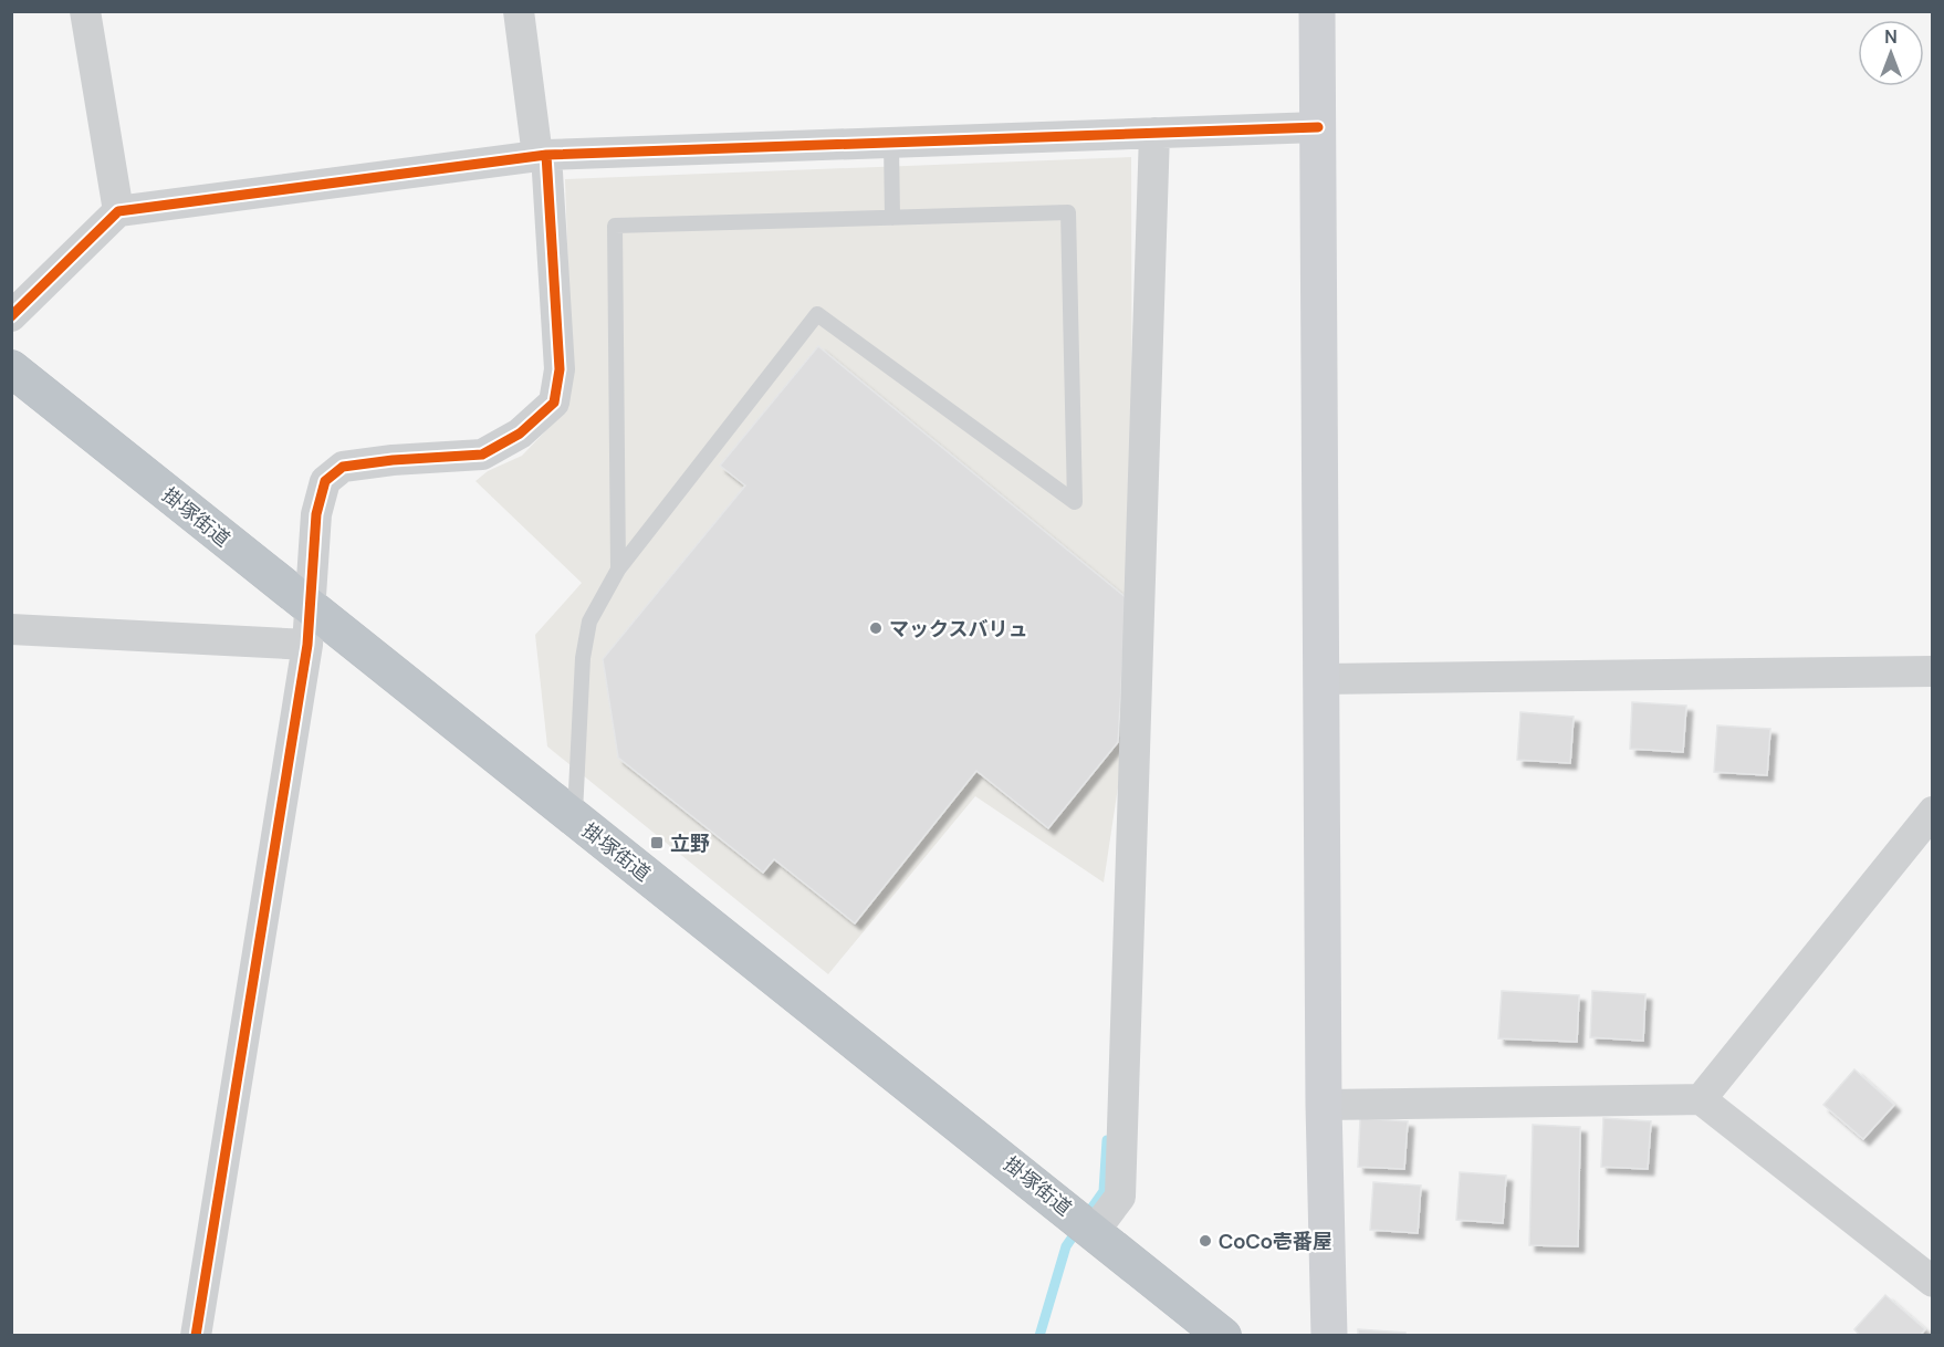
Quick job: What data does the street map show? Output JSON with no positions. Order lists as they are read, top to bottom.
{
  "streets": {
    "highway": ["掛塚街道"]
  },
  "places": {
    "other": ["マックスバリュ", "CoCo壱番屋"],
    "transit": ["立野"]
  },
  "north": "top"
}
